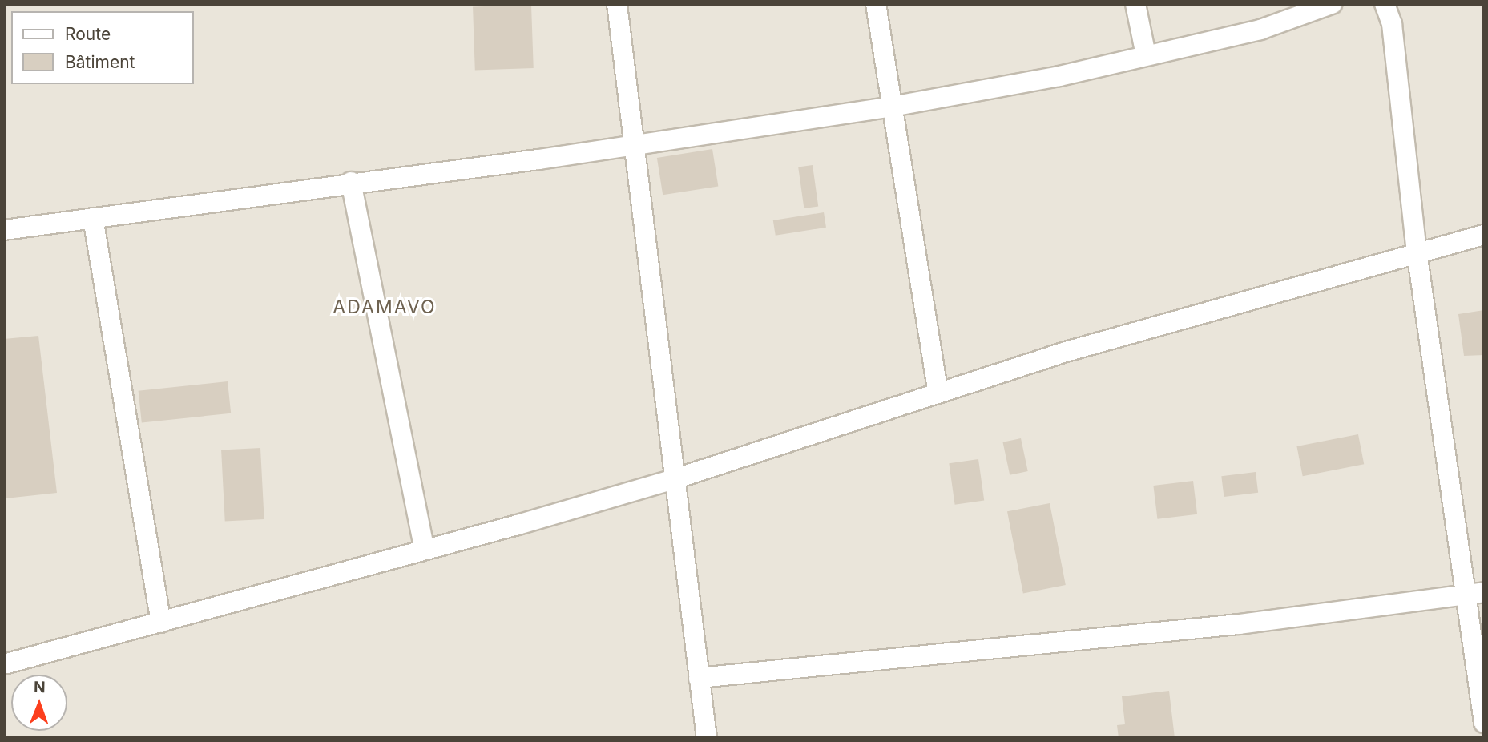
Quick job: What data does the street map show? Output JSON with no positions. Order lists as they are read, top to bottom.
{
  "districts": ["ADAMAVO"],
  "legend": ["Route", "Bâtiment"],
  "north": "top"
}
